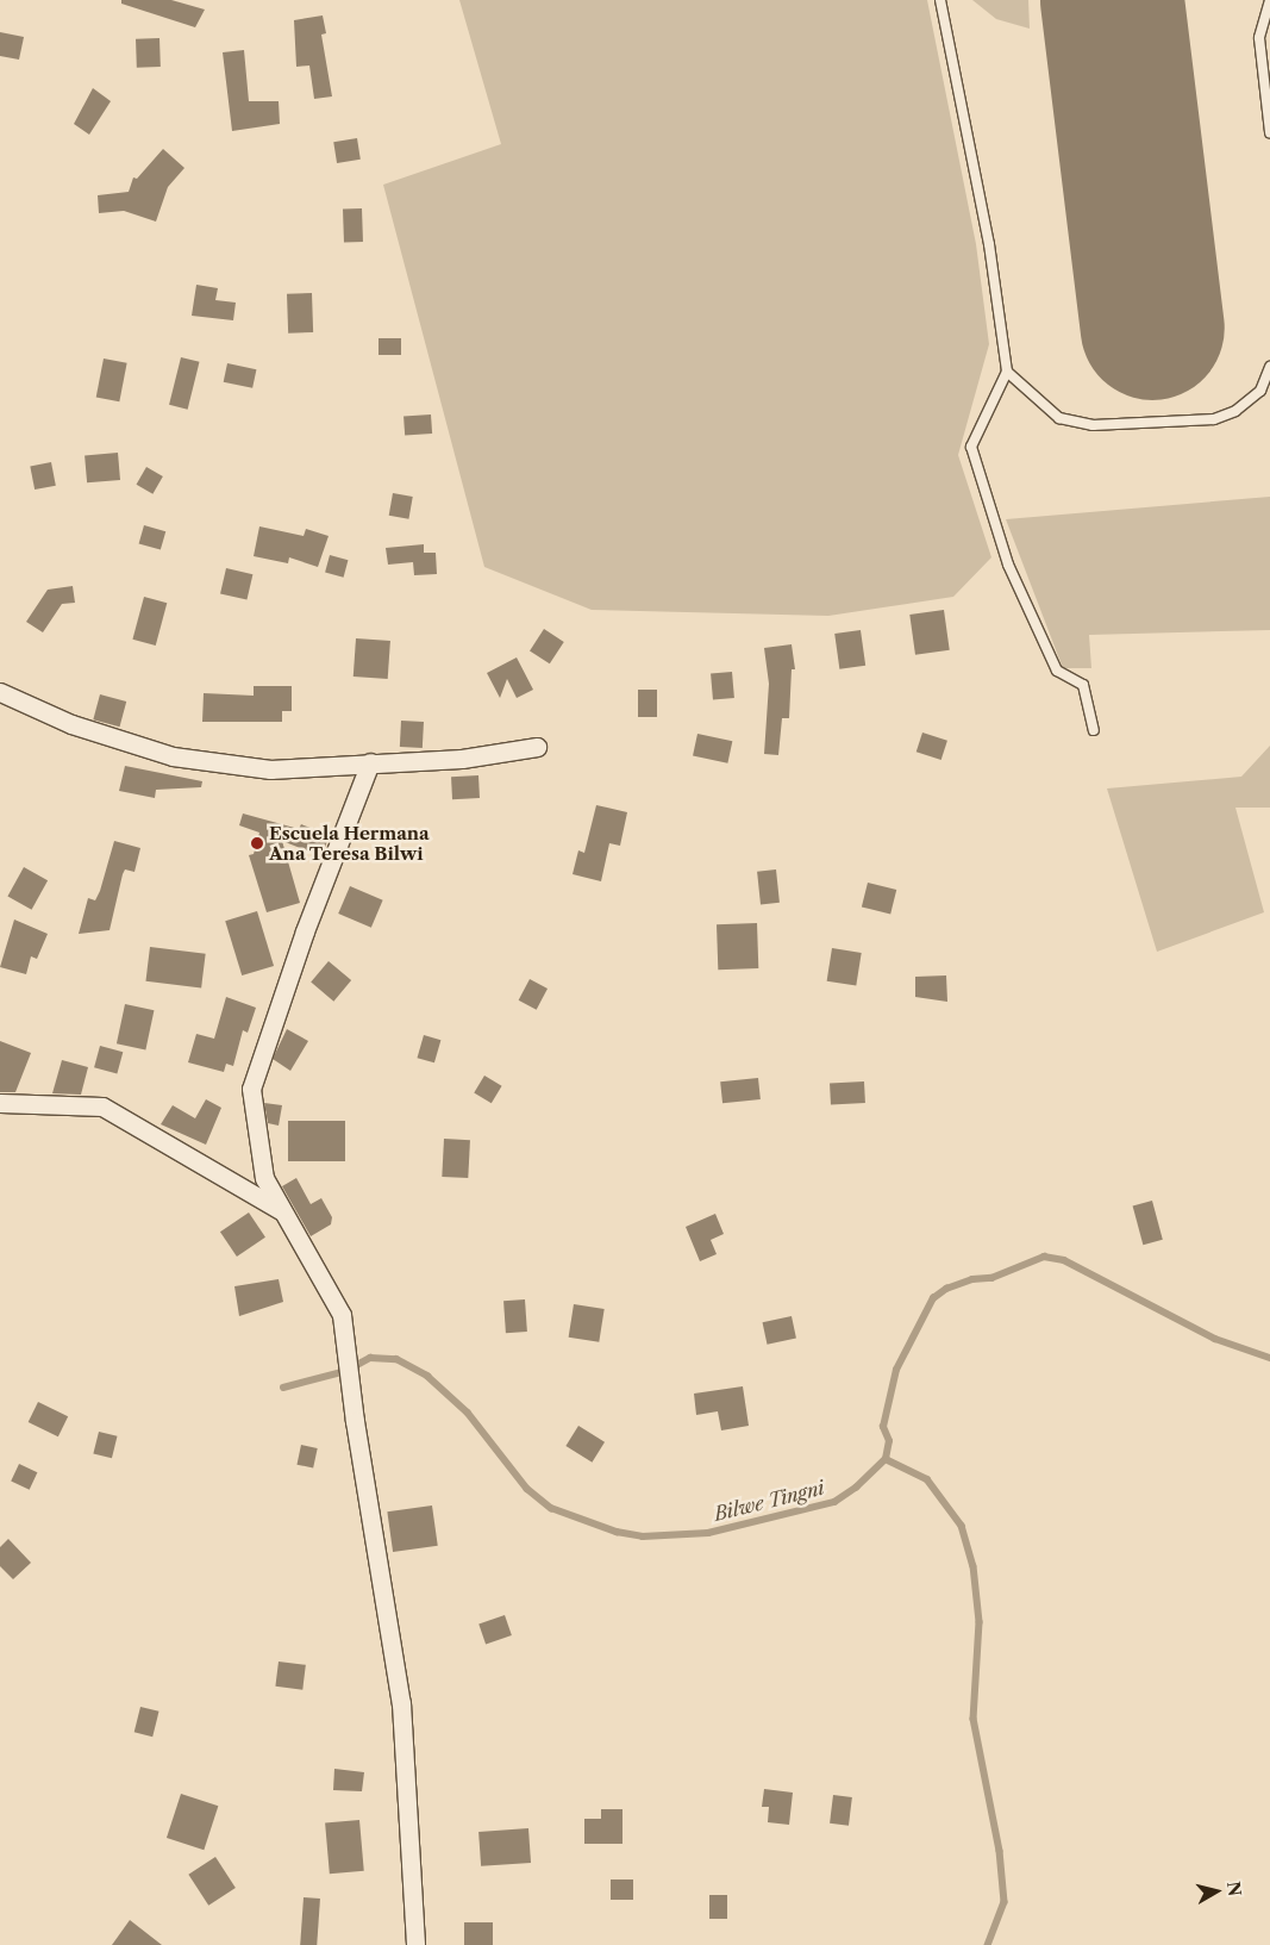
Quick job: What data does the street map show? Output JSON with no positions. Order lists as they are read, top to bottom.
{
  "water": ["Bilwe Tingni"],
  "places": ["Escuela Hermana Ana Teresa Bilwi"],
  "north": "right"
}
